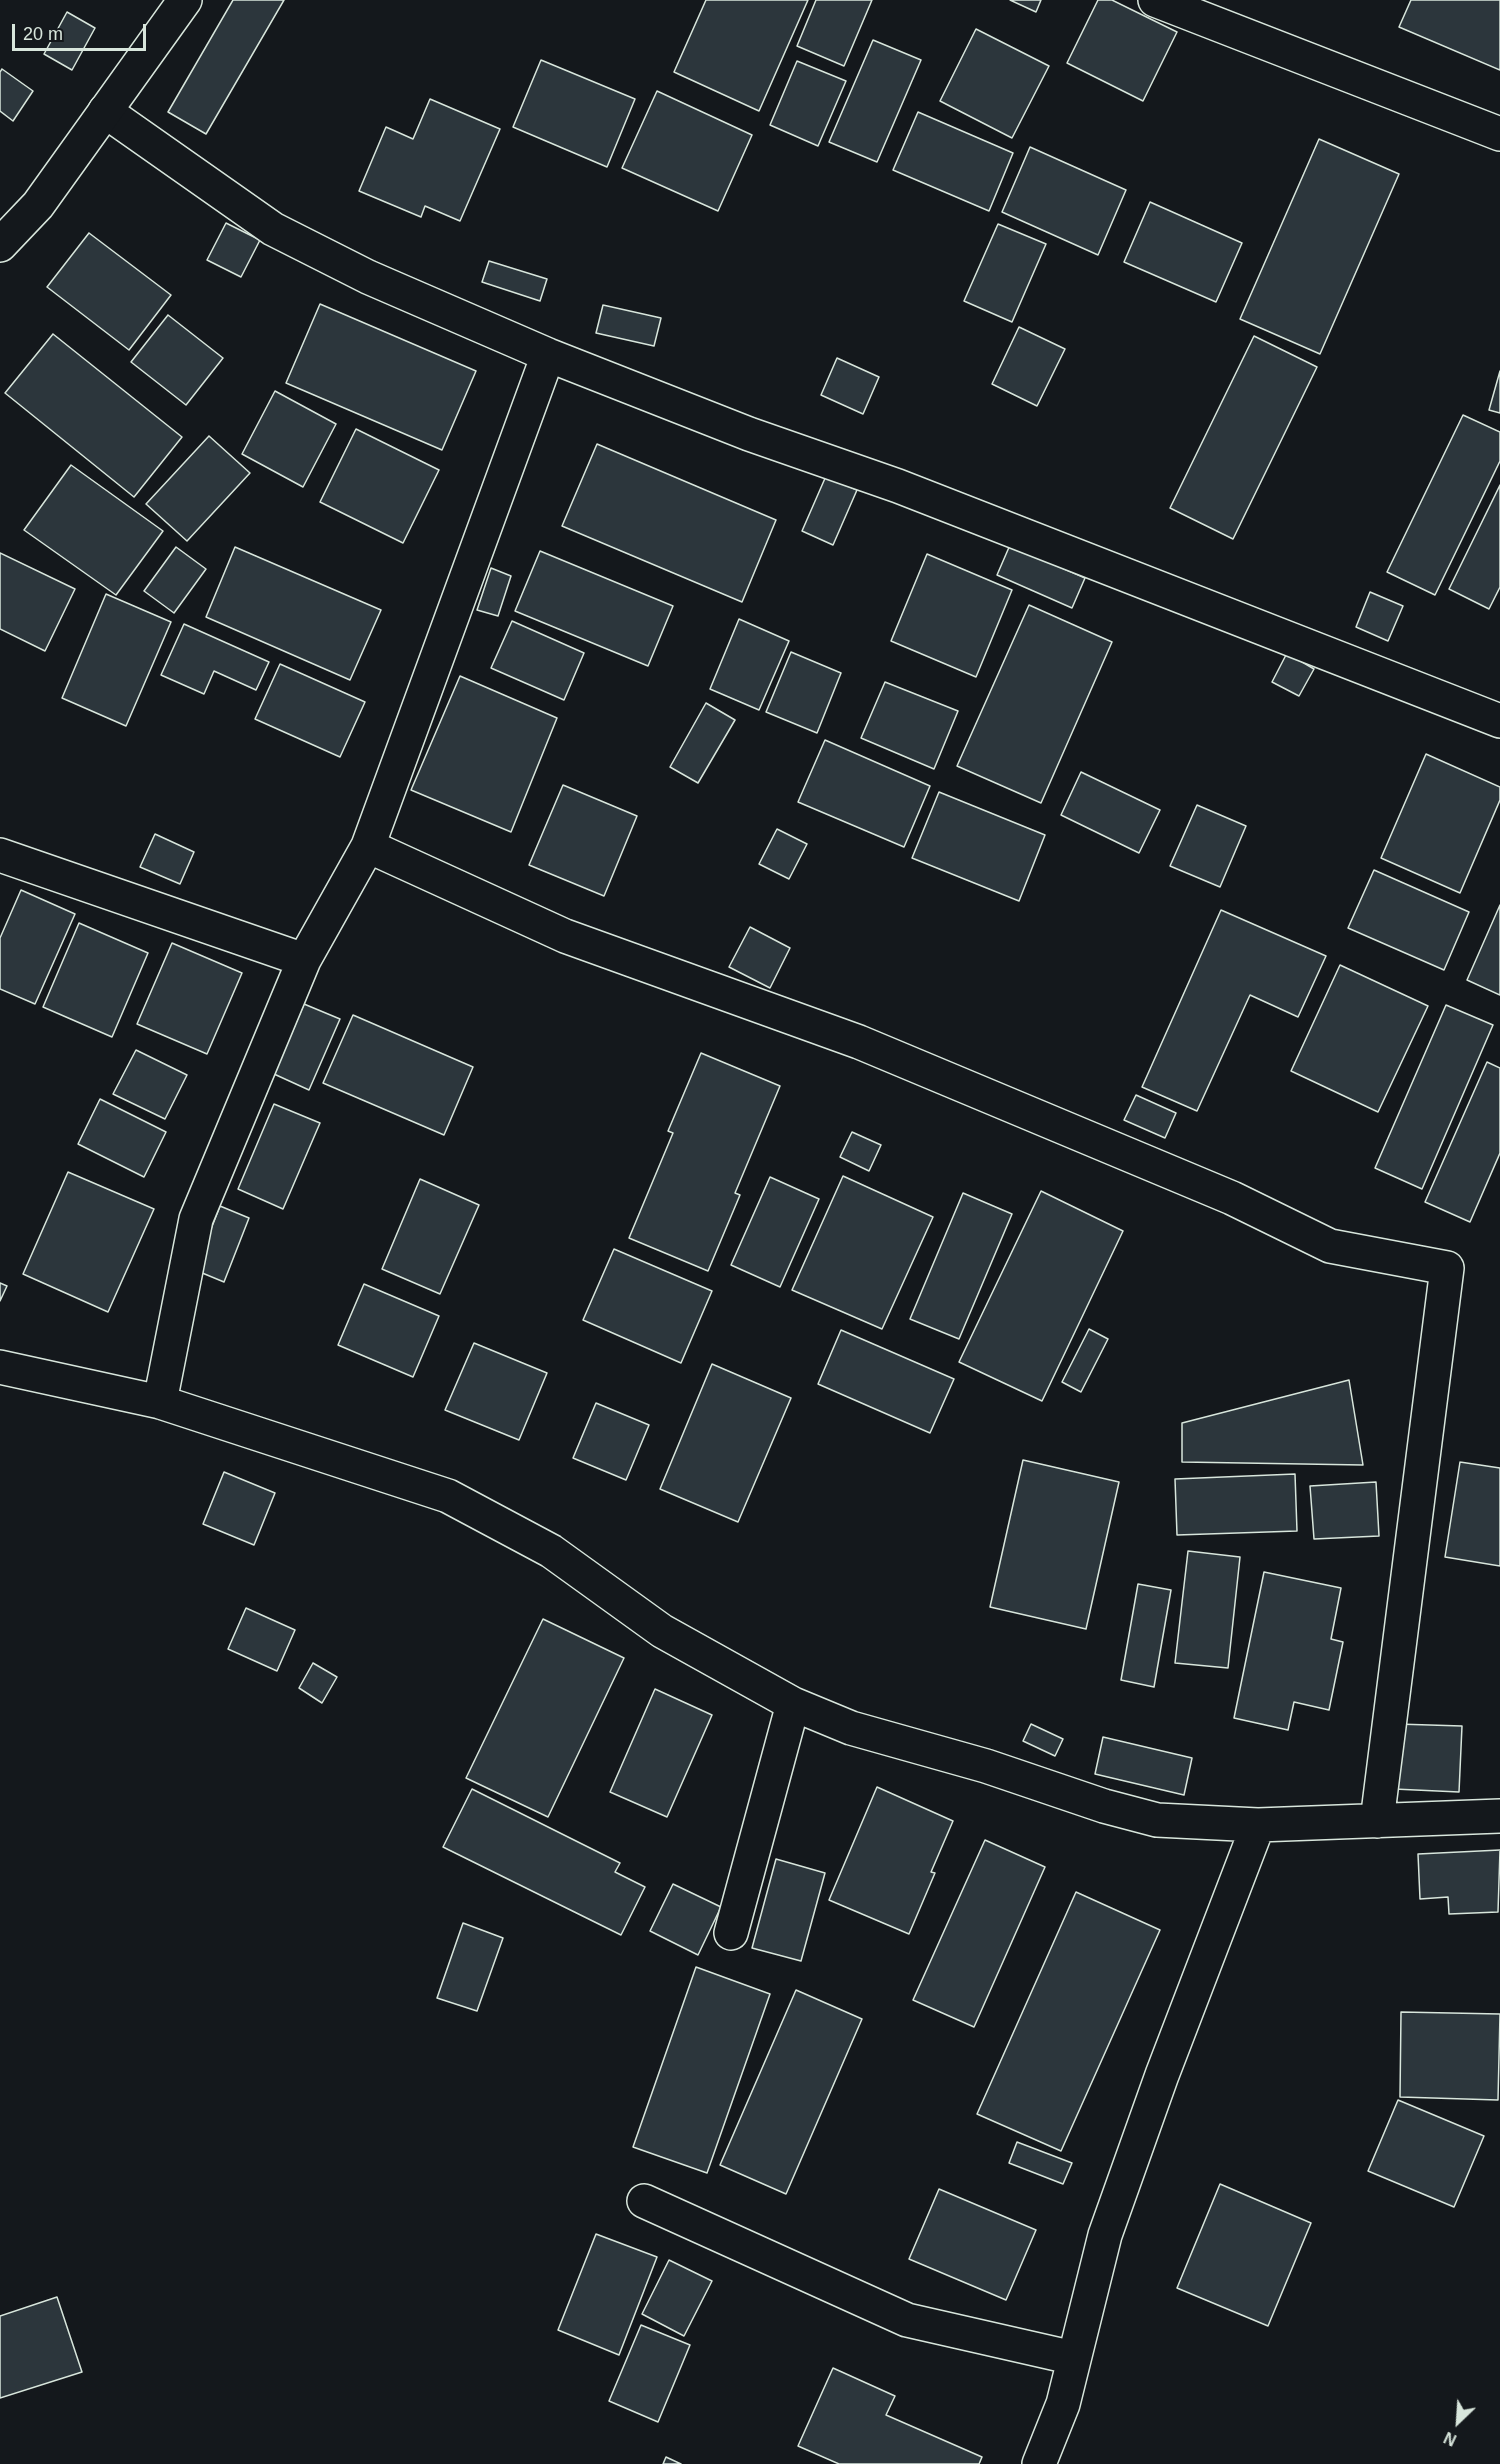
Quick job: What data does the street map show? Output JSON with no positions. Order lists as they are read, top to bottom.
{
  "scale_bar": "20 m",
  "north": "bottom left"
}
